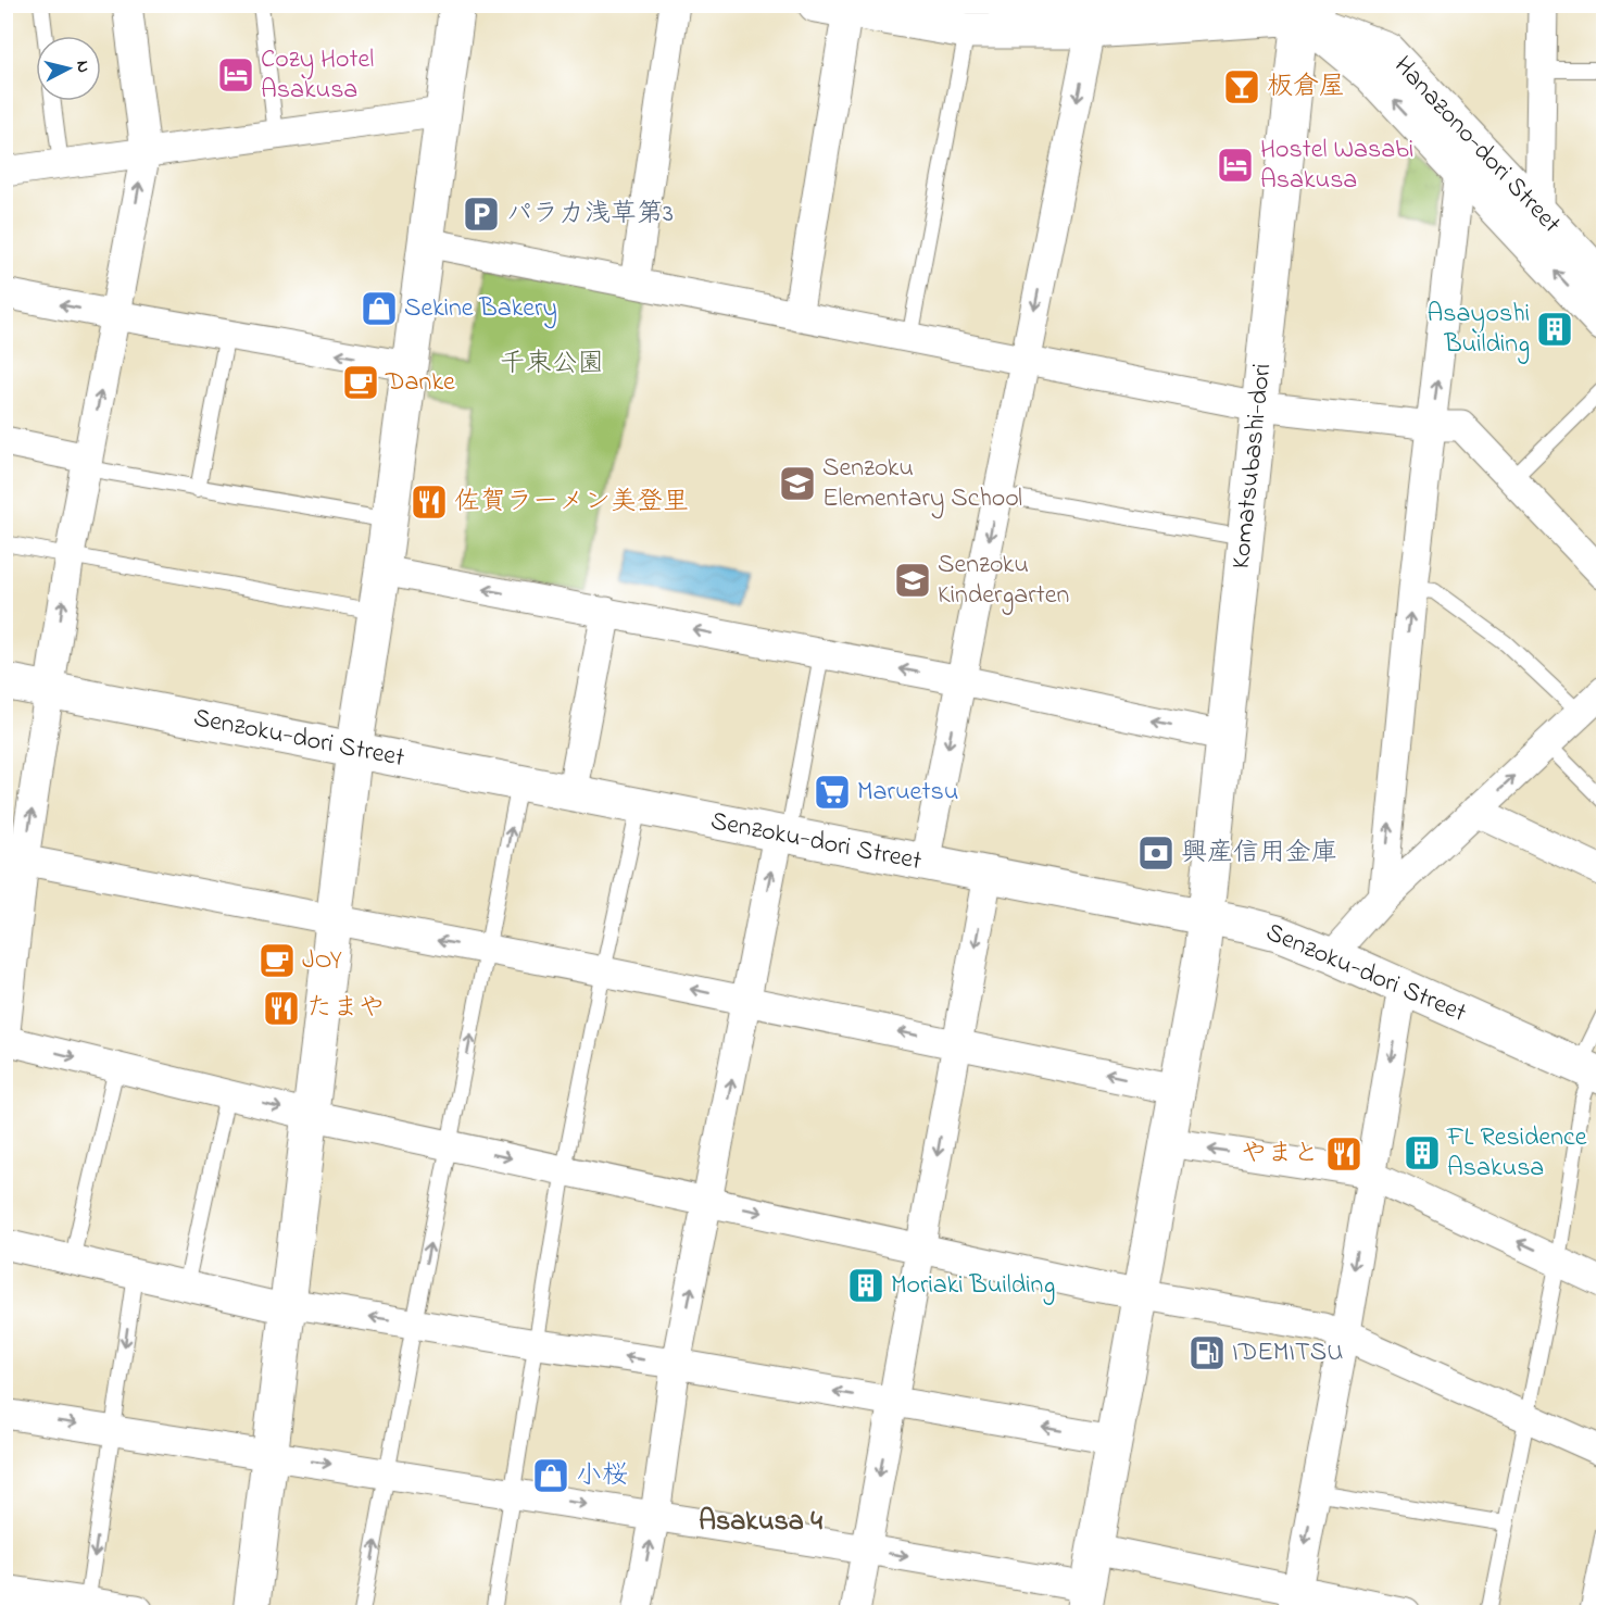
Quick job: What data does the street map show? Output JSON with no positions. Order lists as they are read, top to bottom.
{
  "streets": {
    "street": ["Hanazono-dori Street", "Komatsubashi-dori", "Senzoku-dori Street"]
  },
  "crossings": [
    ["Hanazono-dori Street", "Komatsubashi-dori"],
    ["Komatsubashi-dori", "Senzoku-dori Street"]
  ],
  "districts": ["Asakusa 4"],
  "parks": ["千束公園"],
  "places": {
    "hotel": ["Cozy Hotel Asakusa", "Hostel Wasabi Asakusa"],
    "bar": ["板倉屋"],
    "parking": ["パラカ浅草第3"],
    "shop": ["Sekine Bakery", "小桜"],
    "building": ["Asayoshi Building", "FL Residence Asakusa", "Moriaki Building"],
    "cafe": ["Danke", "JOY"],
    "school or university": ["Senzoku Elementary School", "Senzoku Kindergarten"],
    "restaurant": ["佐賀ラーメン美登里", "たまや", "やまと"],
    "supermarket": ["Maruetsu"],
    "bank": ["興産信用金庫"],
    "fuel station": ["IDEMITSU"]
  },
  "north": "right"
}
